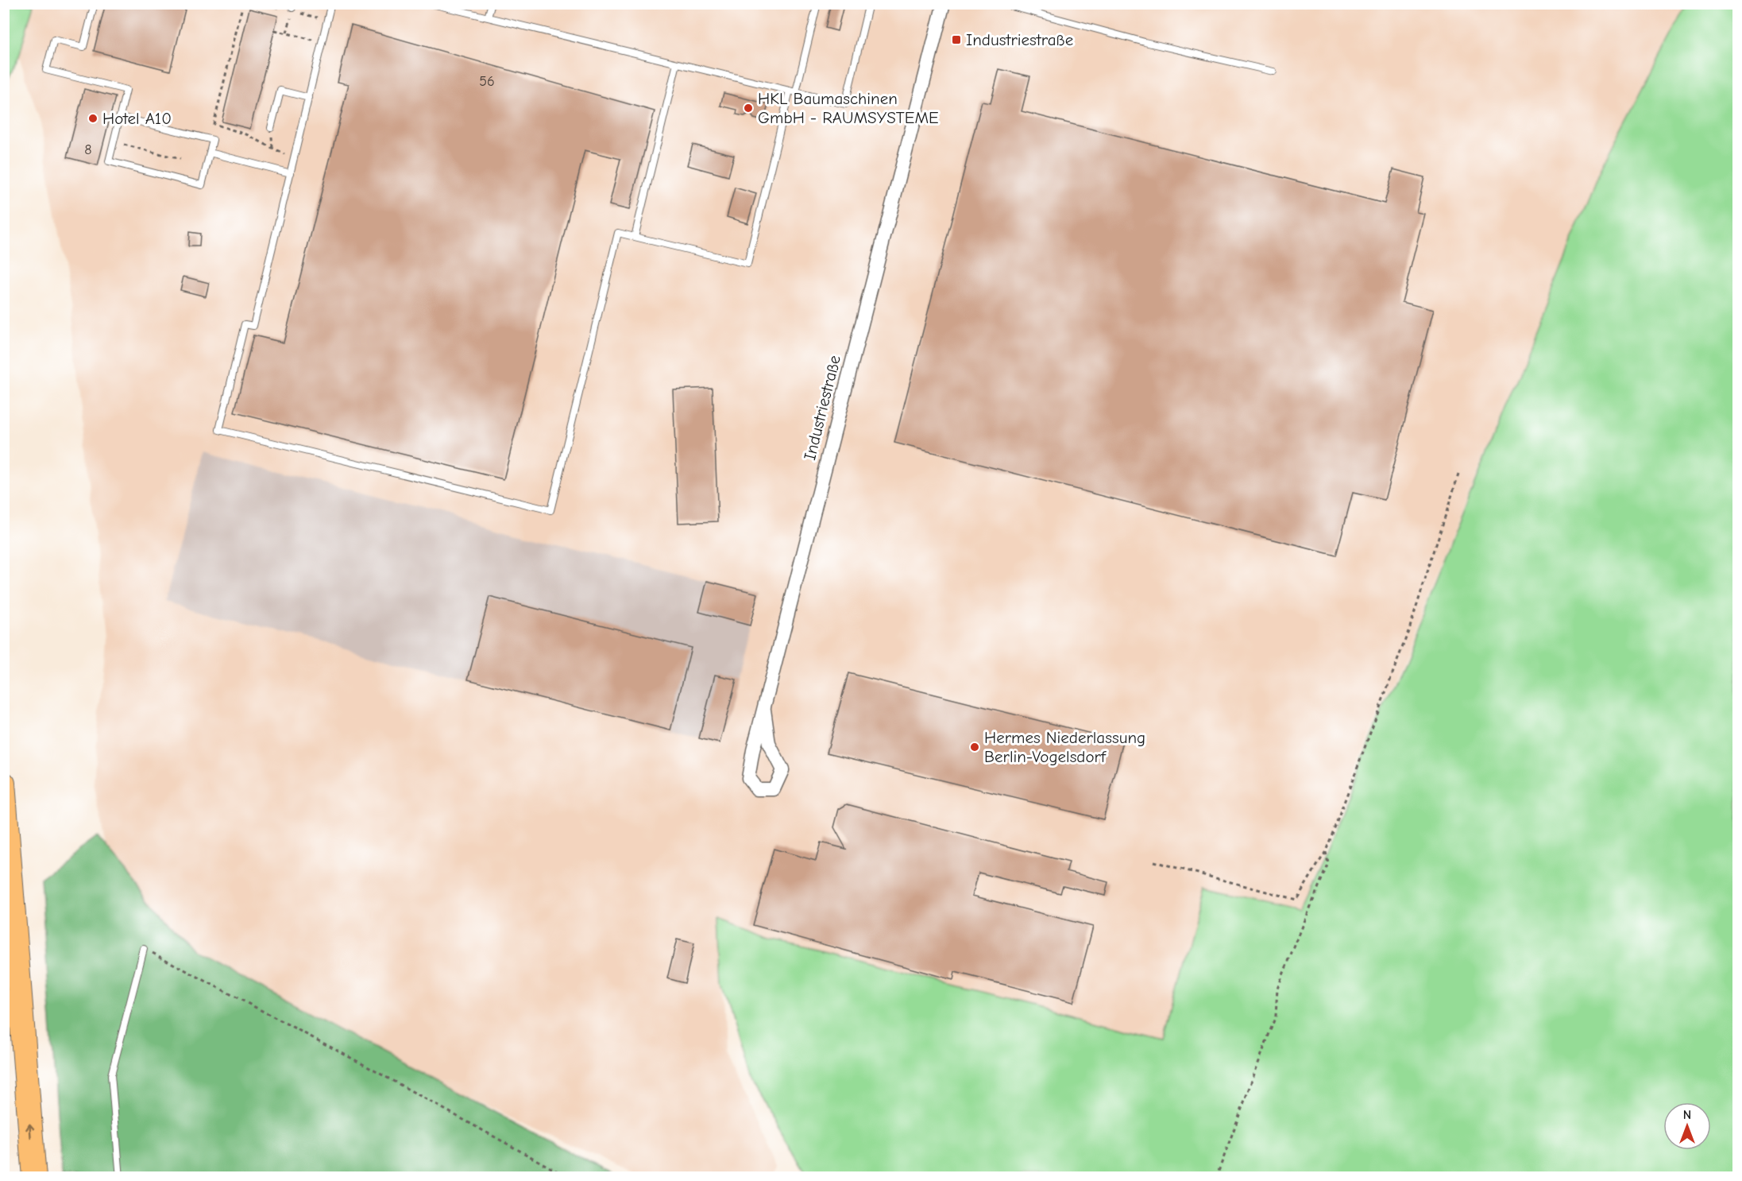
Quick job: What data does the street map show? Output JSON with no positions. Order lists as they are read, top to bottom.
{
  "streets": {
    "street": ["Industriestraße"]
  },
  "places": {
    "transit": ["Industriestraße"],
    "other": ["HKL Baumaschinen GmbH - RAUMSYSTEME", "Hotel A10", "Hermes Niederlassung Berlin-Vogelsdorf"]
  },
  "house_numbers": ["56", "8"],
  "north": "top"
}
